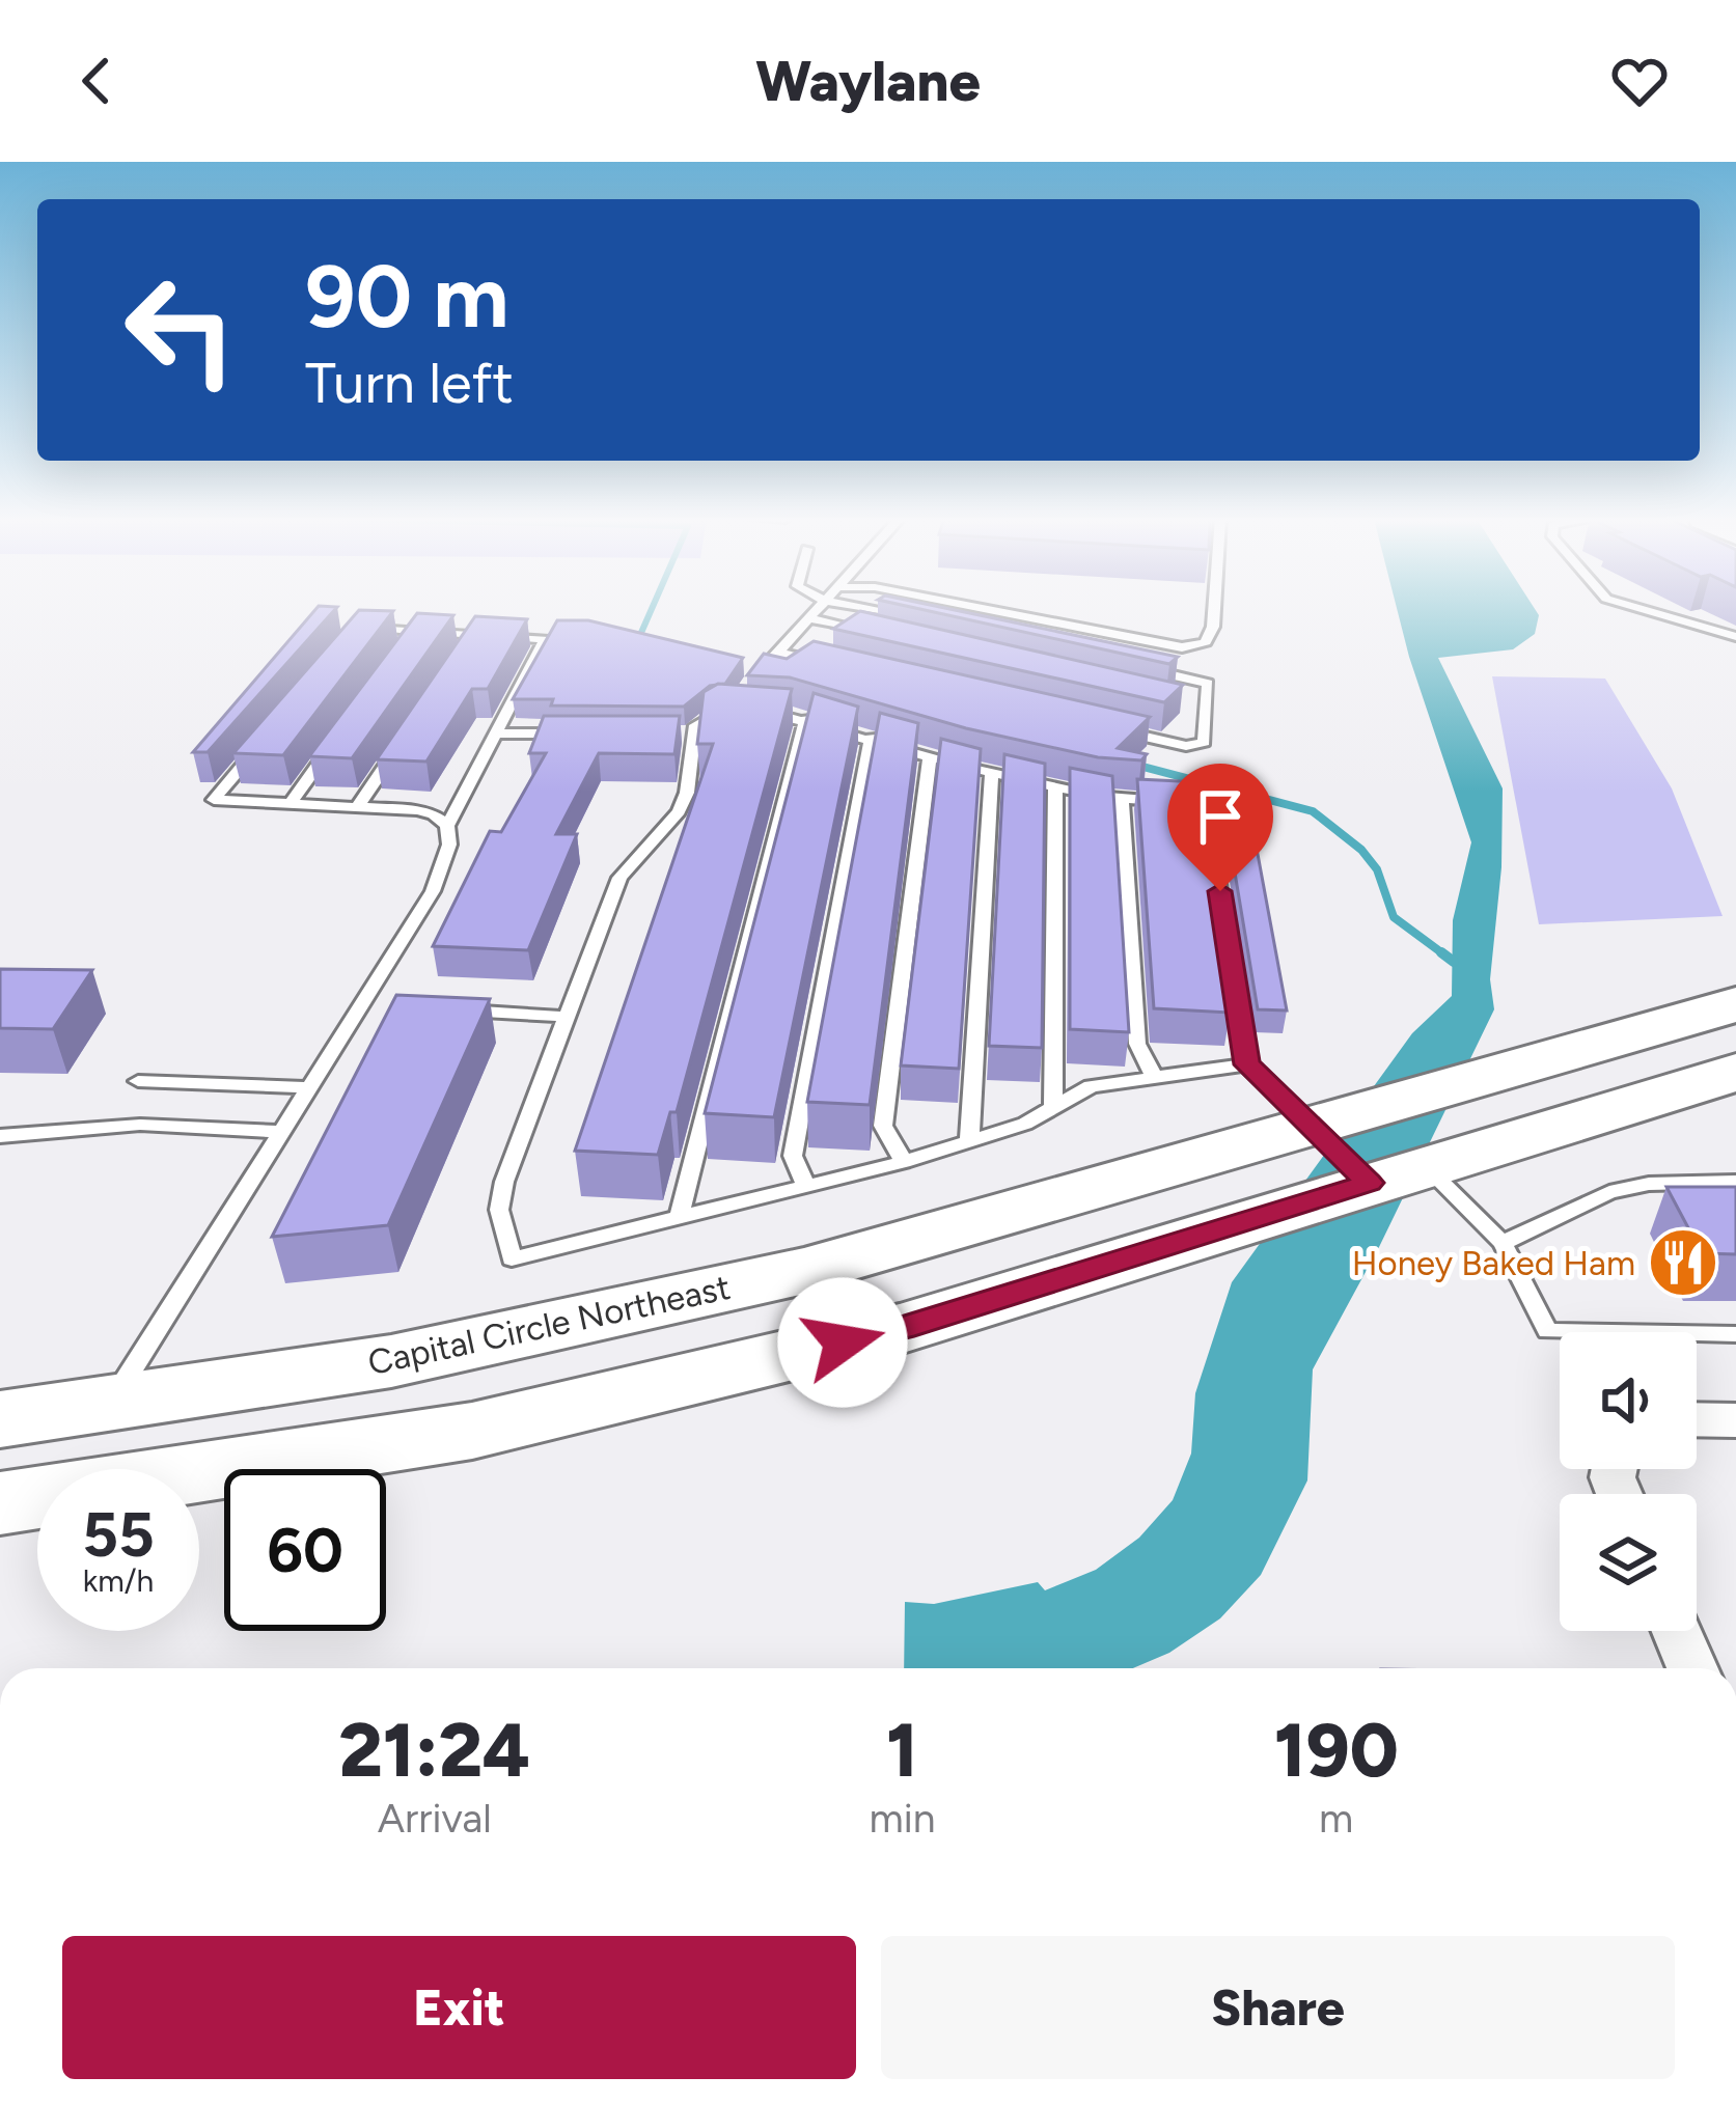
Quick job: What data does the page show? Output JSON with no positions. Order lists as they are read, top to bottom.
{
  "streets": {
    "main road": ["Capital Circle Northeast"]
  },
  "places": {
    "restaurant": ["Honey Baked Ham"]
  },
  "page": {
    "header": "Waylane",
    "turn": ["90 m", "Turn left"],
    "speed": "55 km/h",
    "limit": "60",
    "eta": [
      "21:24",
      "Arrival",
      "1",
      "min",
      "190",
      "m"
    ],
    "buttons": ["Exit", "Share"]
  }
}
